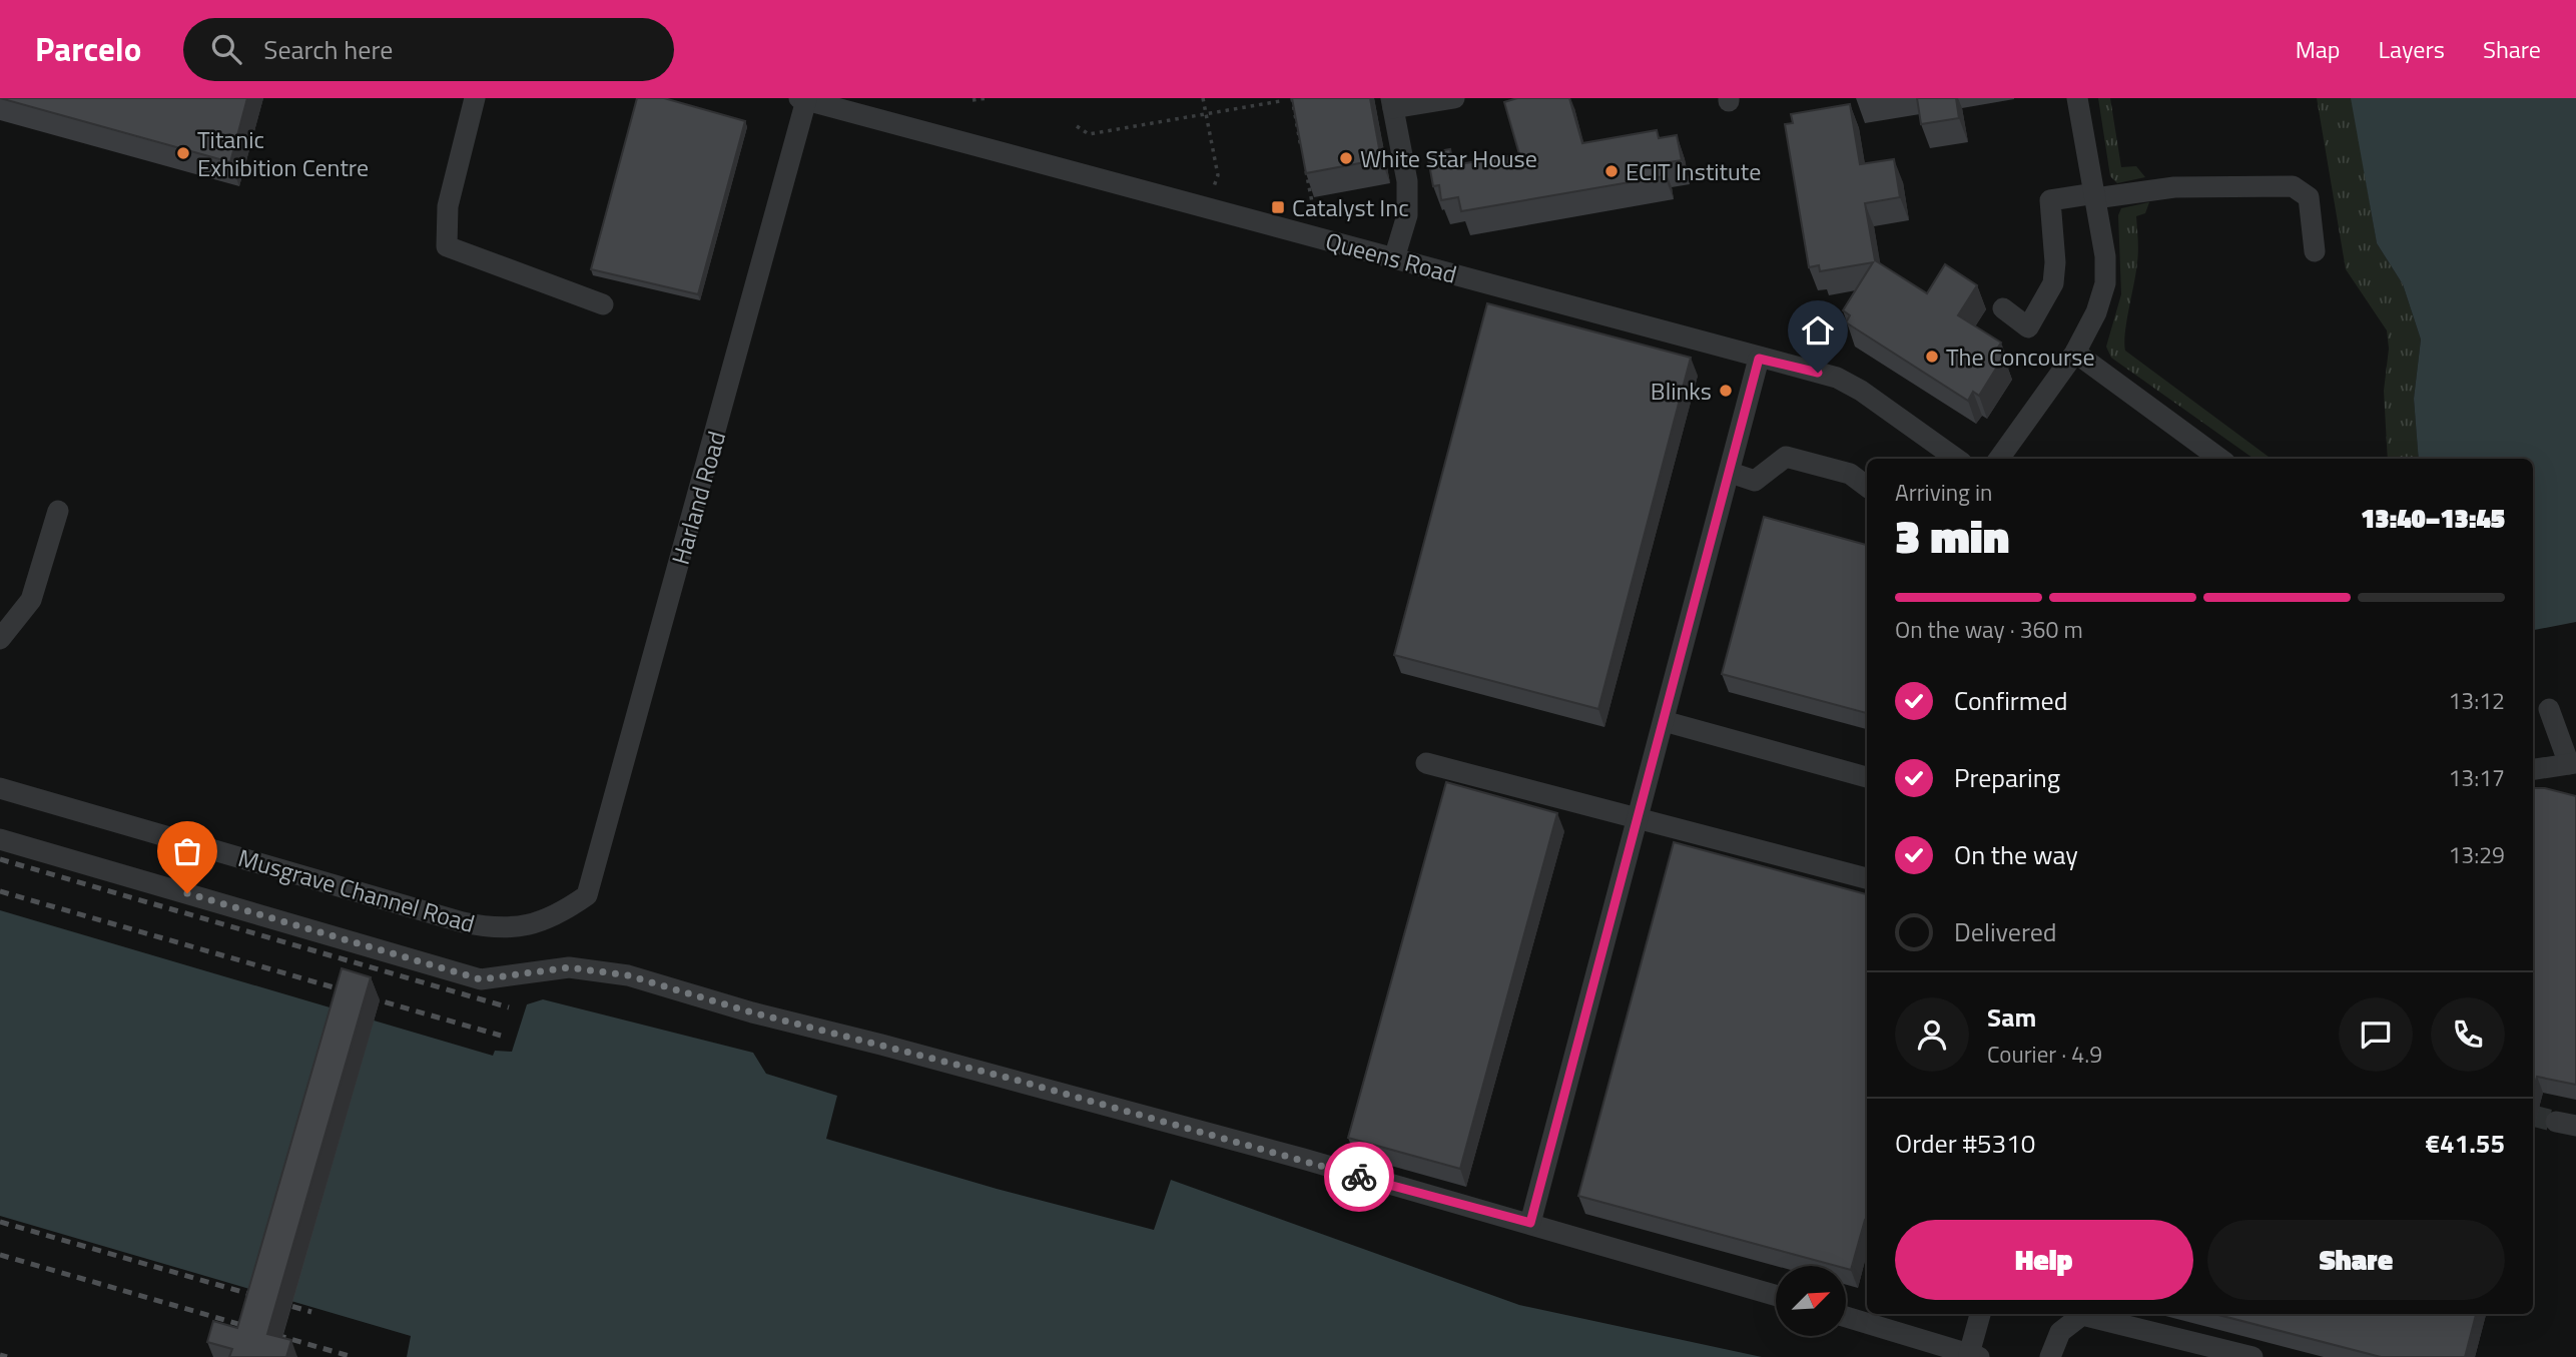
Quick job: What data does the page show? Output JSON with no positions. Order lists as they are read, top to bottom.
{
  "streets": {
    "street": ["Queens Road", "Harland Road", "Musgrave Channel Road"]
  },
  "crossings": [
    ["Queens Road", "Harland Road"],
    ["Harland Road", "Musgrave Channel Road"]
  ],
  "places": {
    "other": [
      "Titanic Exhibition Centre",
      "White Star House",
      "ECIT Institute",
      "The Concourse",
      "Blinks"
    ],
    "transit": ["Catalyst Inc"]
  },
  "north": "top right",
  "page": {
    "header": "Parcelo",
    "search": "Search here",
    "nav": ["Map", "Layers", "Share"],
    "heading": ["3 min", "Arriving in", "13:40–13:45"],
    "panel": [
      "Sam",
      "Courier · 4.9",
      "Order #5310",
      "€41.55"
    ],
    "bar": "On the way · 360 m",
    "list": [
      ["Confirmed", "13:12"],
      ["Preparing", "13:17"],
      ["On the way", "13:29"],
      "Delivered"
    ],
    "buttons": ["Help", "Share"]
  }
}
